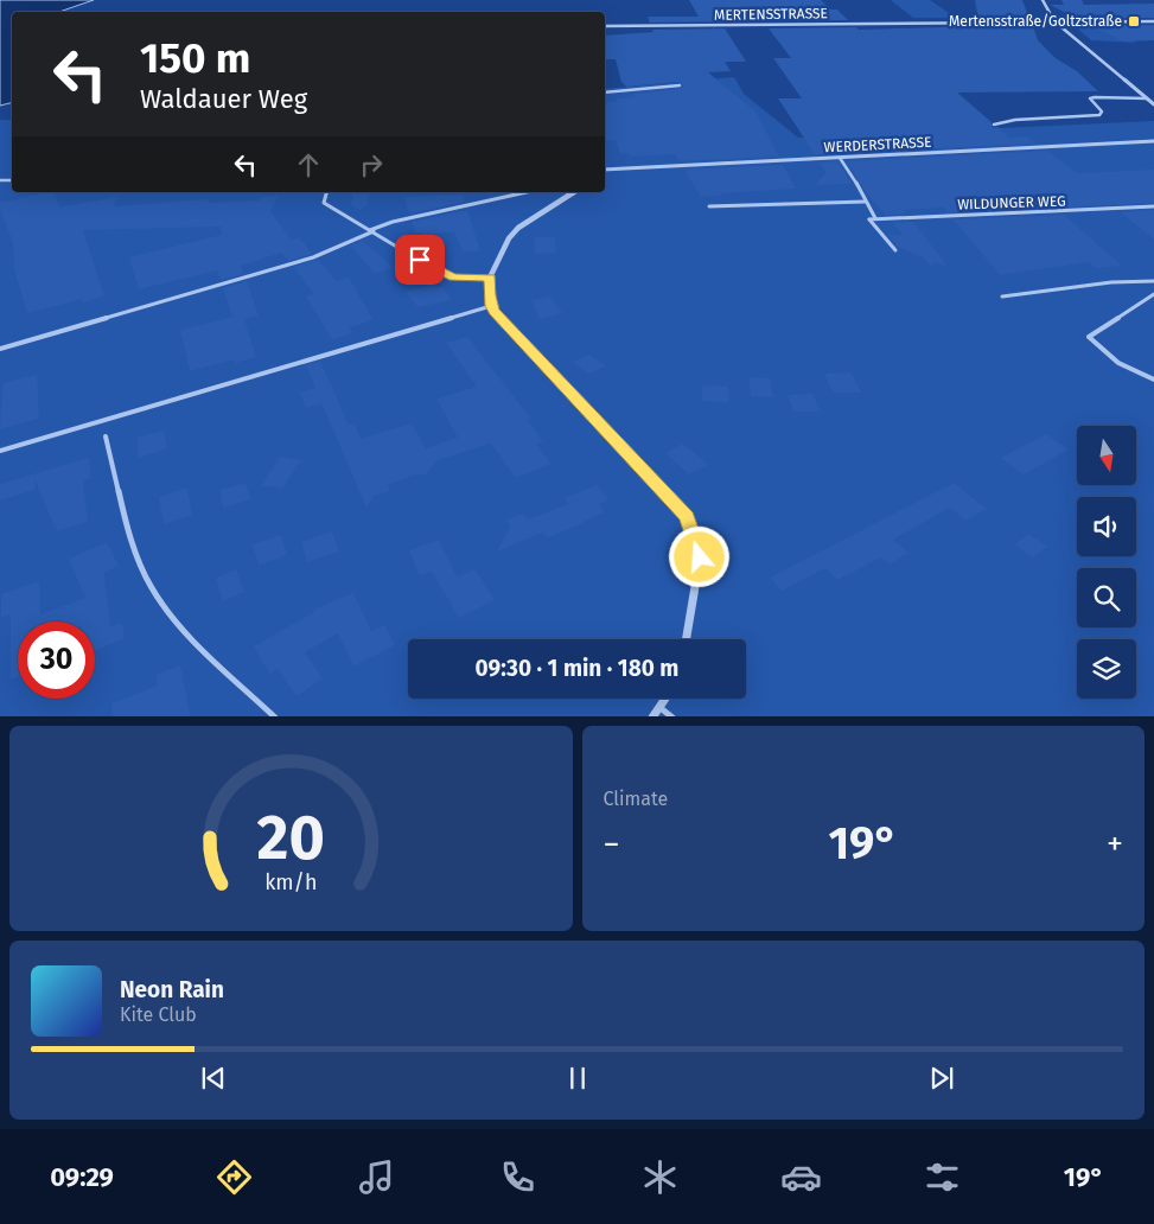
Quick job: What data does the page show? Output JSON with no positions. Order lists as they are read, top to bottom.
{
  "streets": {
    "street": ["MERTENSSTRASSE", "WERDERSTRASSE"],
    "lane": ["WILDUNGER WEG"]
  },
  "places": {
    "transit": ["Mertensstraße/Goltzstraße"]
  },
  "north": "bottom",
  "page": {
    "turn": ["150 m", "Waldauer Weg"],
    "limit": "30",
    "trip": "09:30 · 1 min · 180 m",
    "tile": "Climate",
    "heat": ["−", "19°", "+"],
    "song": ["Neon Rain", "Kite Club"],
    "tabs": ["09:29", "19°"],
    "gauge": ["20", "km/h"]
  }
}
